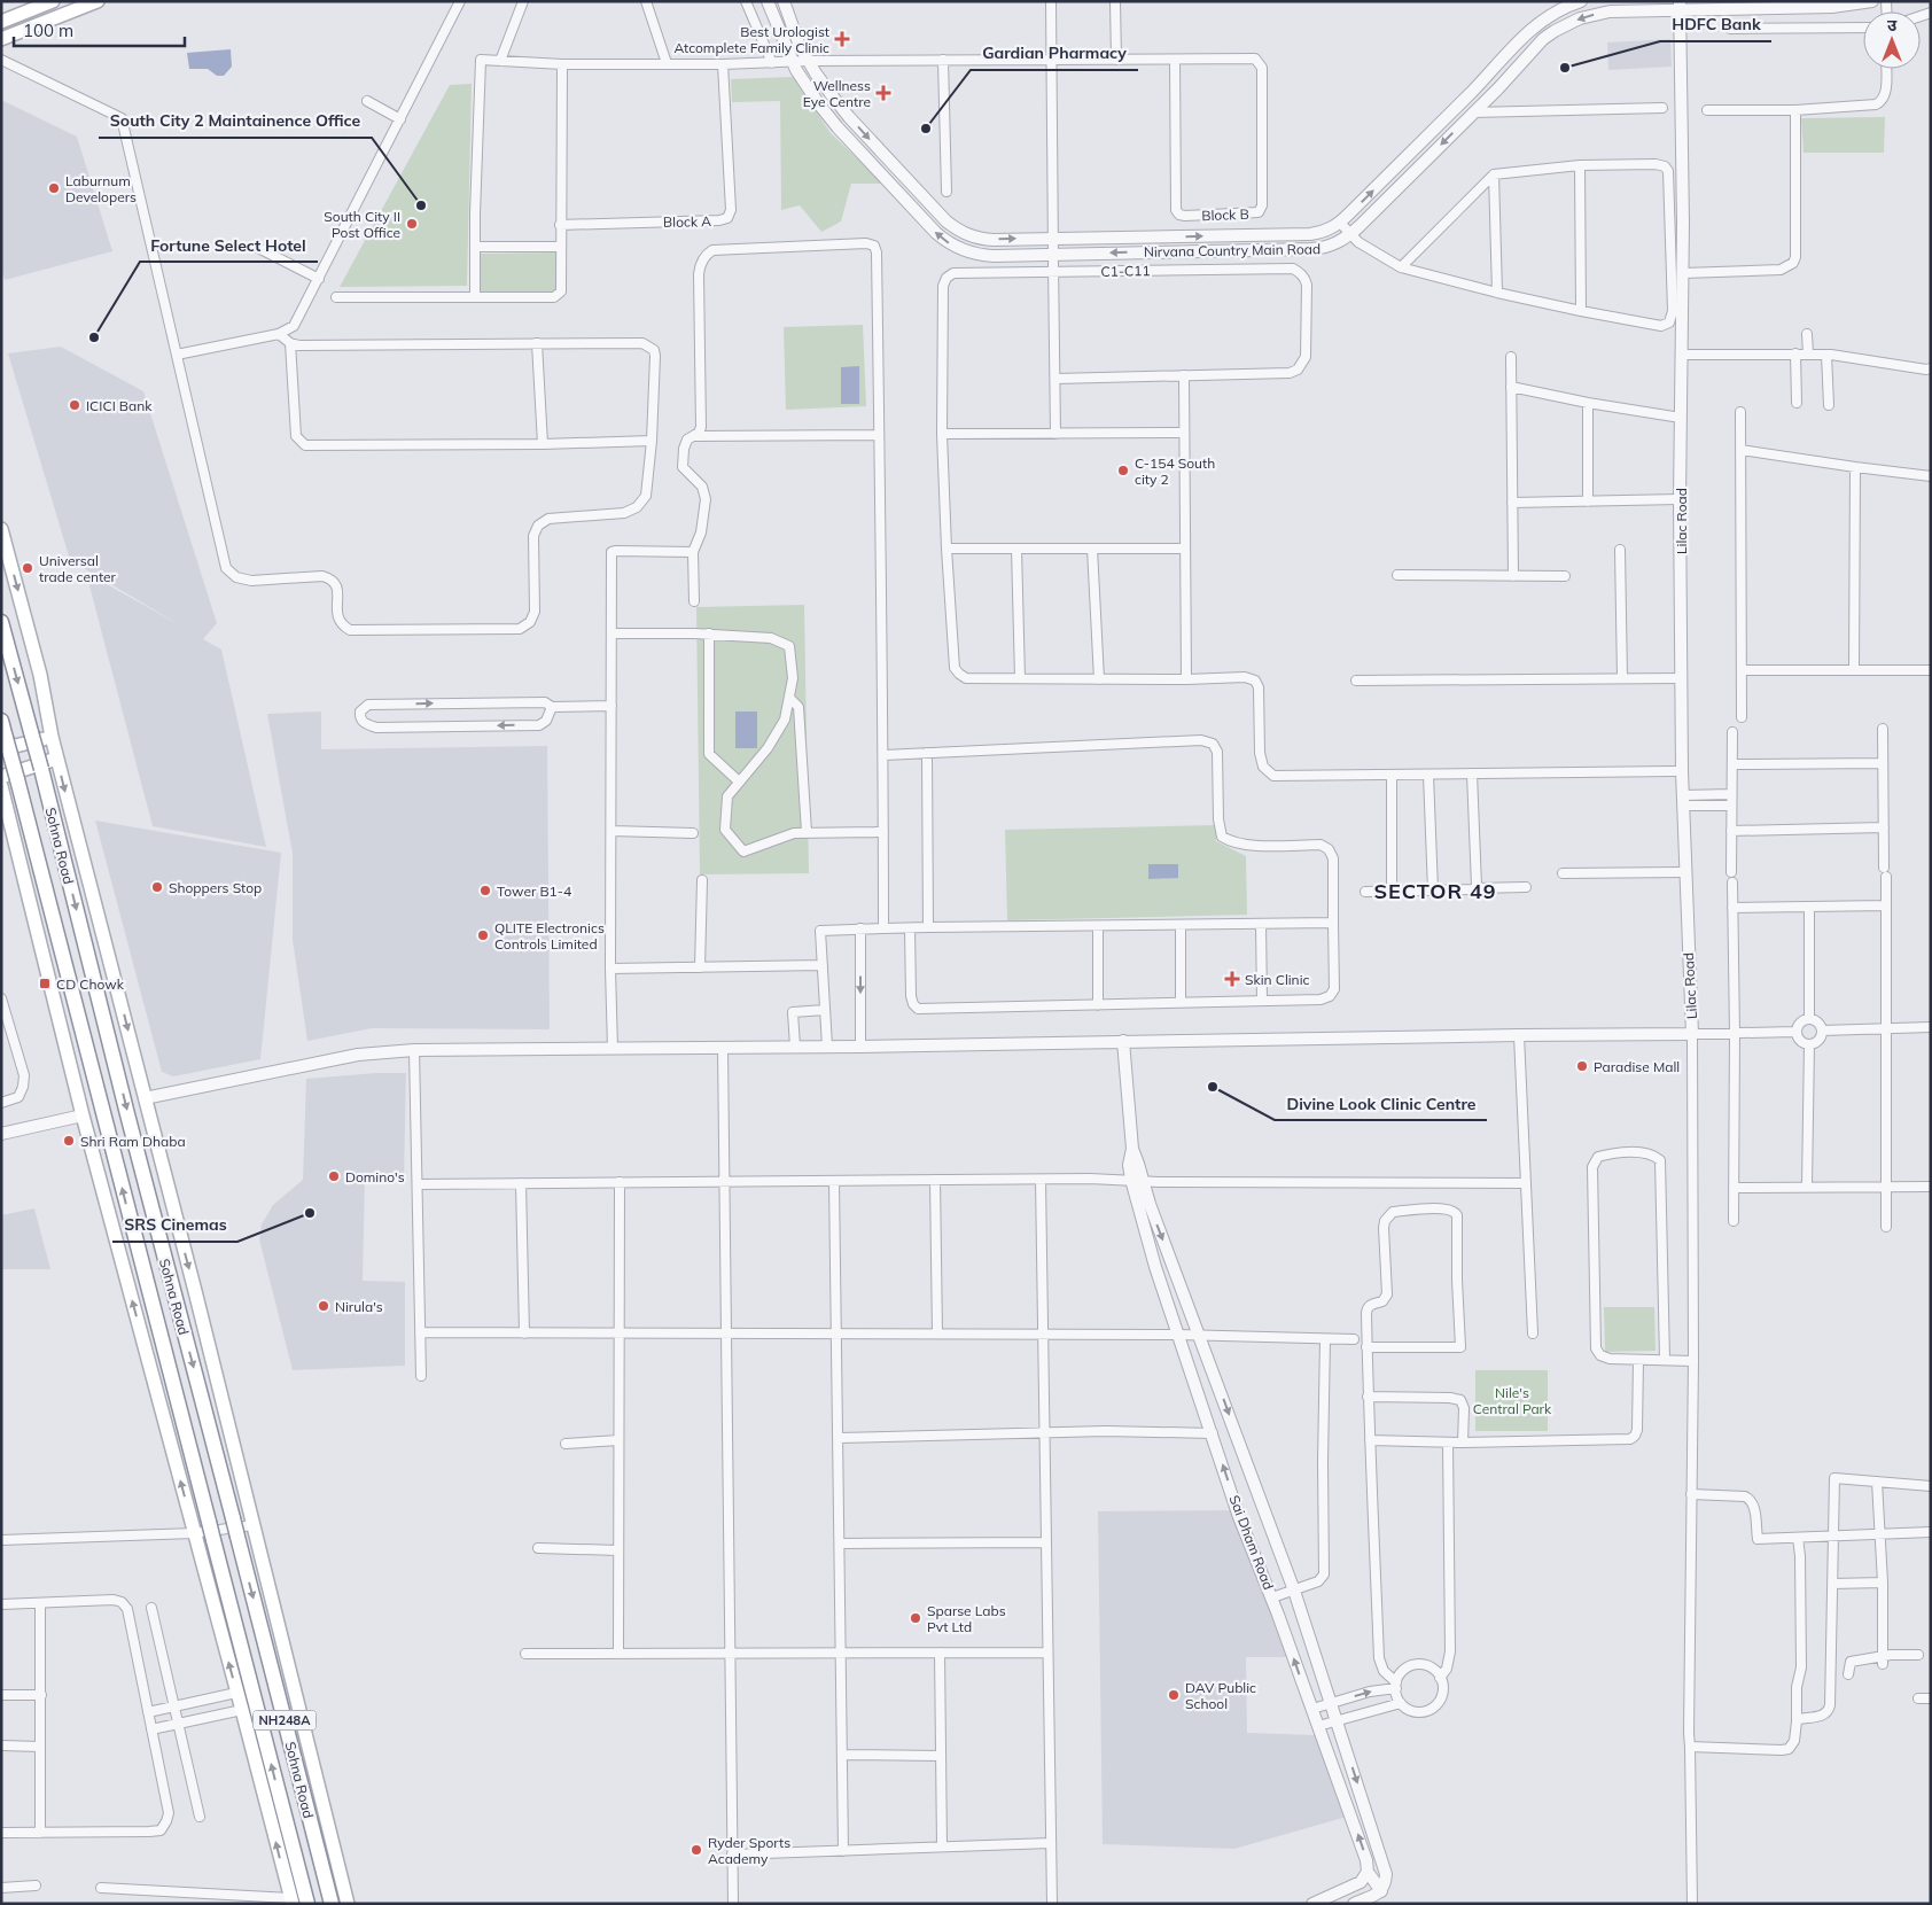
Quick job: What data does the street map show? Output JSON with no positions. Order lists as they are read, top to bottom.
{
  "streets": {
    "highway": ["Sohna Road", "NH248A"],
    "street": [
      "Block B",
      "Block A",
      "Nirvana Country Main Road",
      "C1-C11",
      "Lilac Road",
      "Sai Dham Road"
    ]
  },
  "crossings": [
    ["Block B", "Nirvana Country Main Road"],
    ["Nirvana Country Main Road", "Lilac Road"]
  ],
  "districts": ["SECTOR 49"],
  "parks": ["Nile's Central Park"],
  "places": {
    "health": ["Best Urologist Atcomplete Family Clinic", "Wellness Eye Centre", "Skin Clinic"],
    "other": [
      "HDFC Bank",
      "Gardian Pharmacy",
      "Laburnum Developers",
      "South City 2 Maintainence Office",
      "South City II Post Office",
      "Fortune Select Hotel",
      "ICICI Bank",
      "C-154 South city 2",
      "Universal trade center",
      "Shoppers Stop",
      "Tower B1-4",
      "QLITE Electronics Controls Limited",
      "Paradise Mall",
      "Divine Look Clinic Centre",
      "Shri Ram Dhaba",
      "Domino's",
      "SRS Cinemas",
      "Nirula's",
      "Sparse Labs Pvt Ltd",
      "DAV Public School",
      "Ryder Sports Academy"
    ],
    "transit": ["CD Chowk"]
  },
  "scale_bar": "100 m",
  "north": "top"
}
